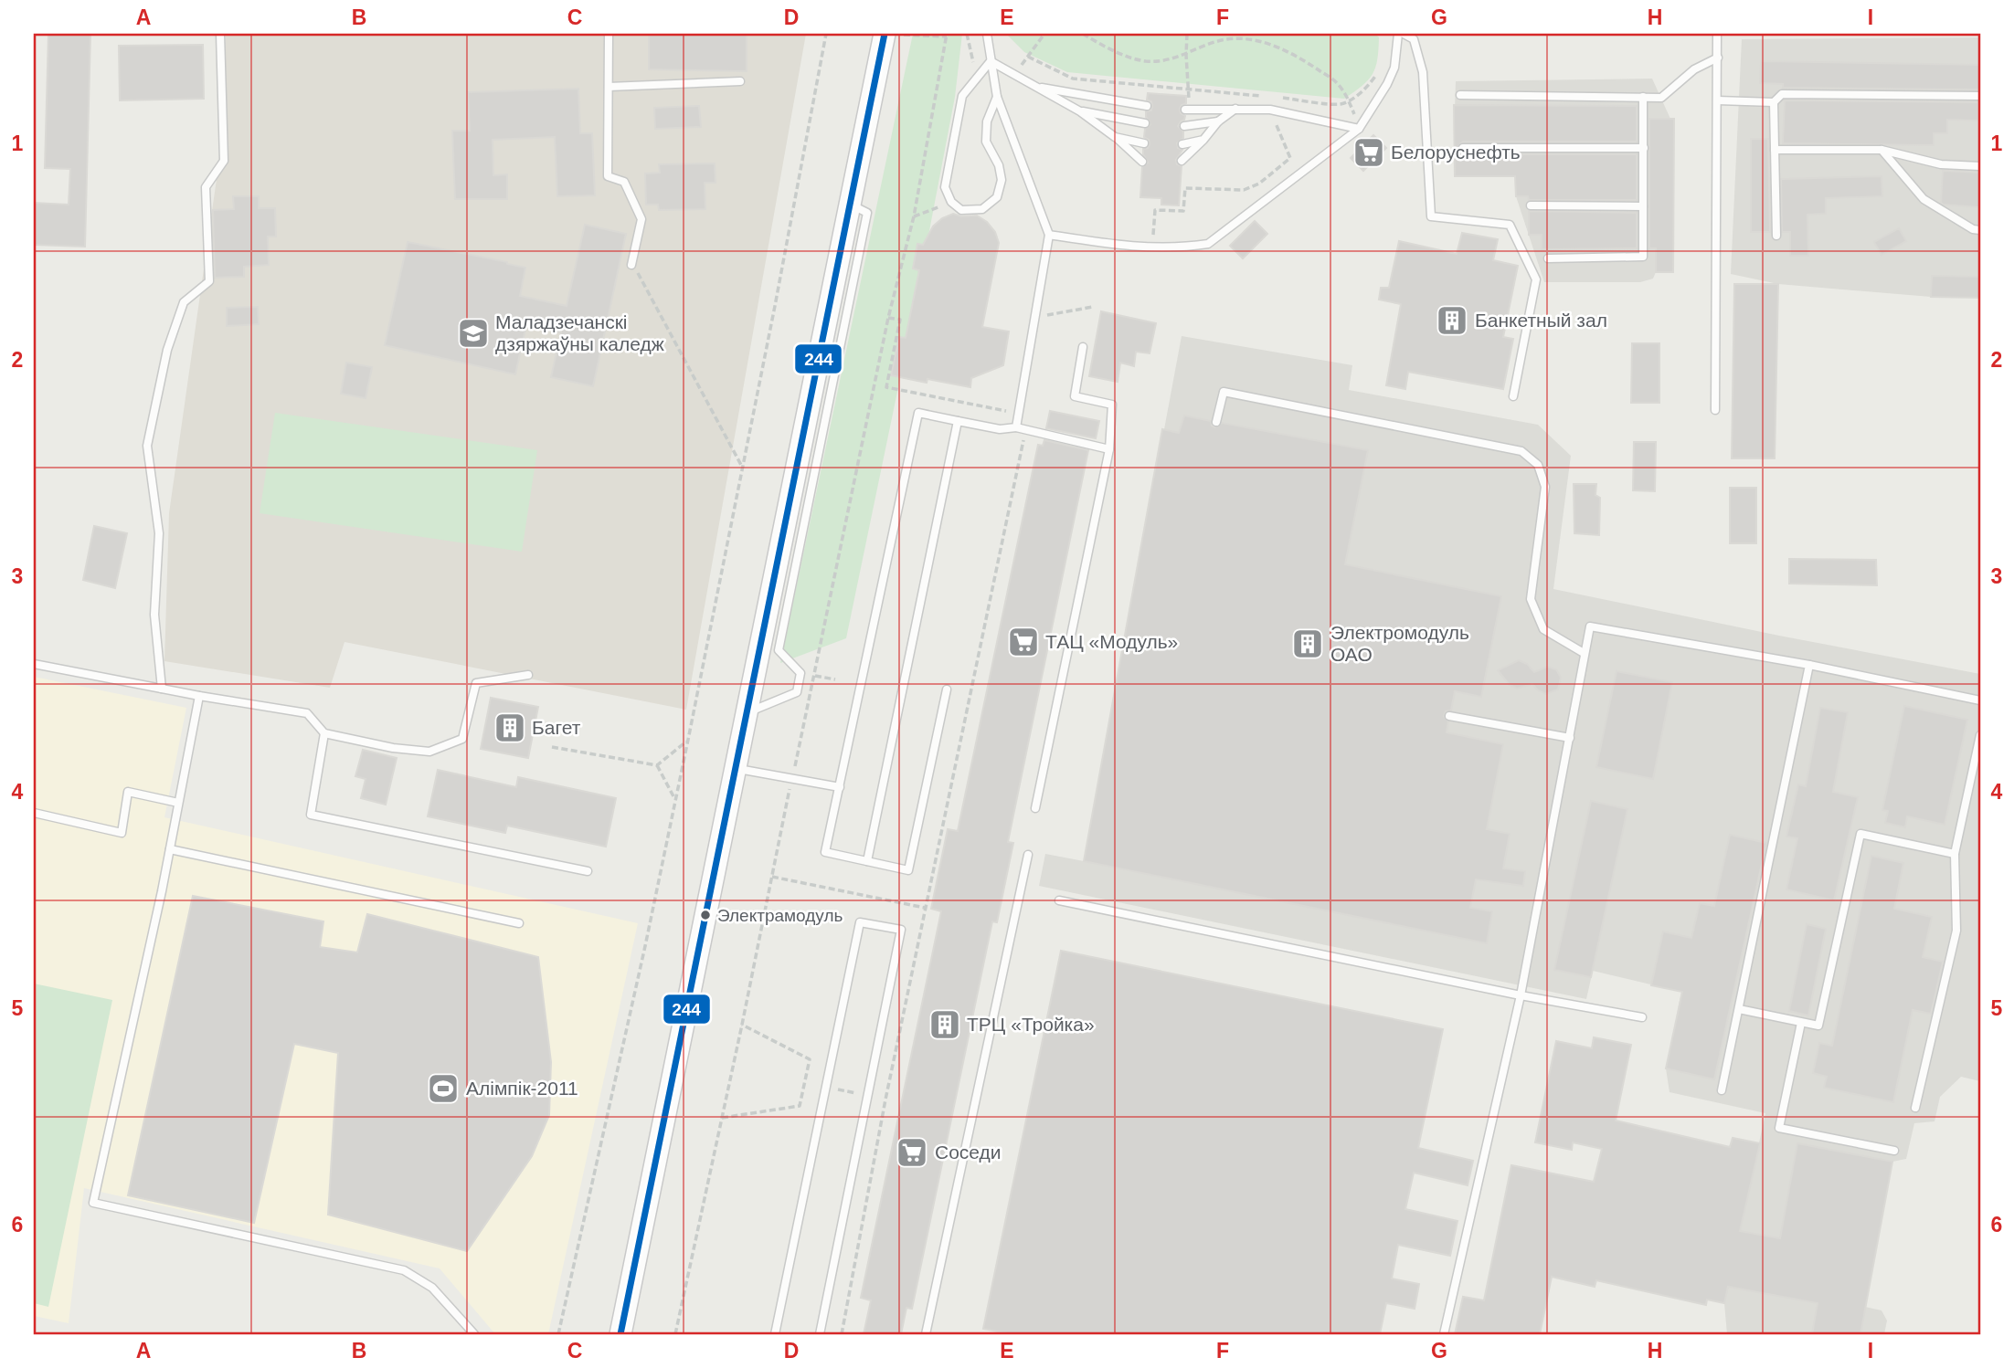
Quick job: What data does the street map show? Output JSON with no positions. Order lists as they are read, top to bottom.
{
  "places": {
    "supermarket": ["Белоруснефть", "ТАЦ «Модуль»", "Соседи"],
    "building": [
      "Банкетный зал",
      "Электромодуль ОАО",
      "Багет",
      "ТРЦ «Тройка»"
    ],
    "school or university": ["Маладзечанскі дзяржаўны каледж"],
    "other": ["Электрамодуль"],
    "sports": ["Алімпік-2011"]
  },
  "lines": ["transit line 244"],
  "grid": {
    "columns": [
      "A",
      "B",
      "C",
      "D",
      "E",
      "F",
      "G",
      "H",
      "I"
    ],
    "rows": [
      "1",
      "2",
      "3",
      "4",
      "5",
      "6"
    ]
  }
}
